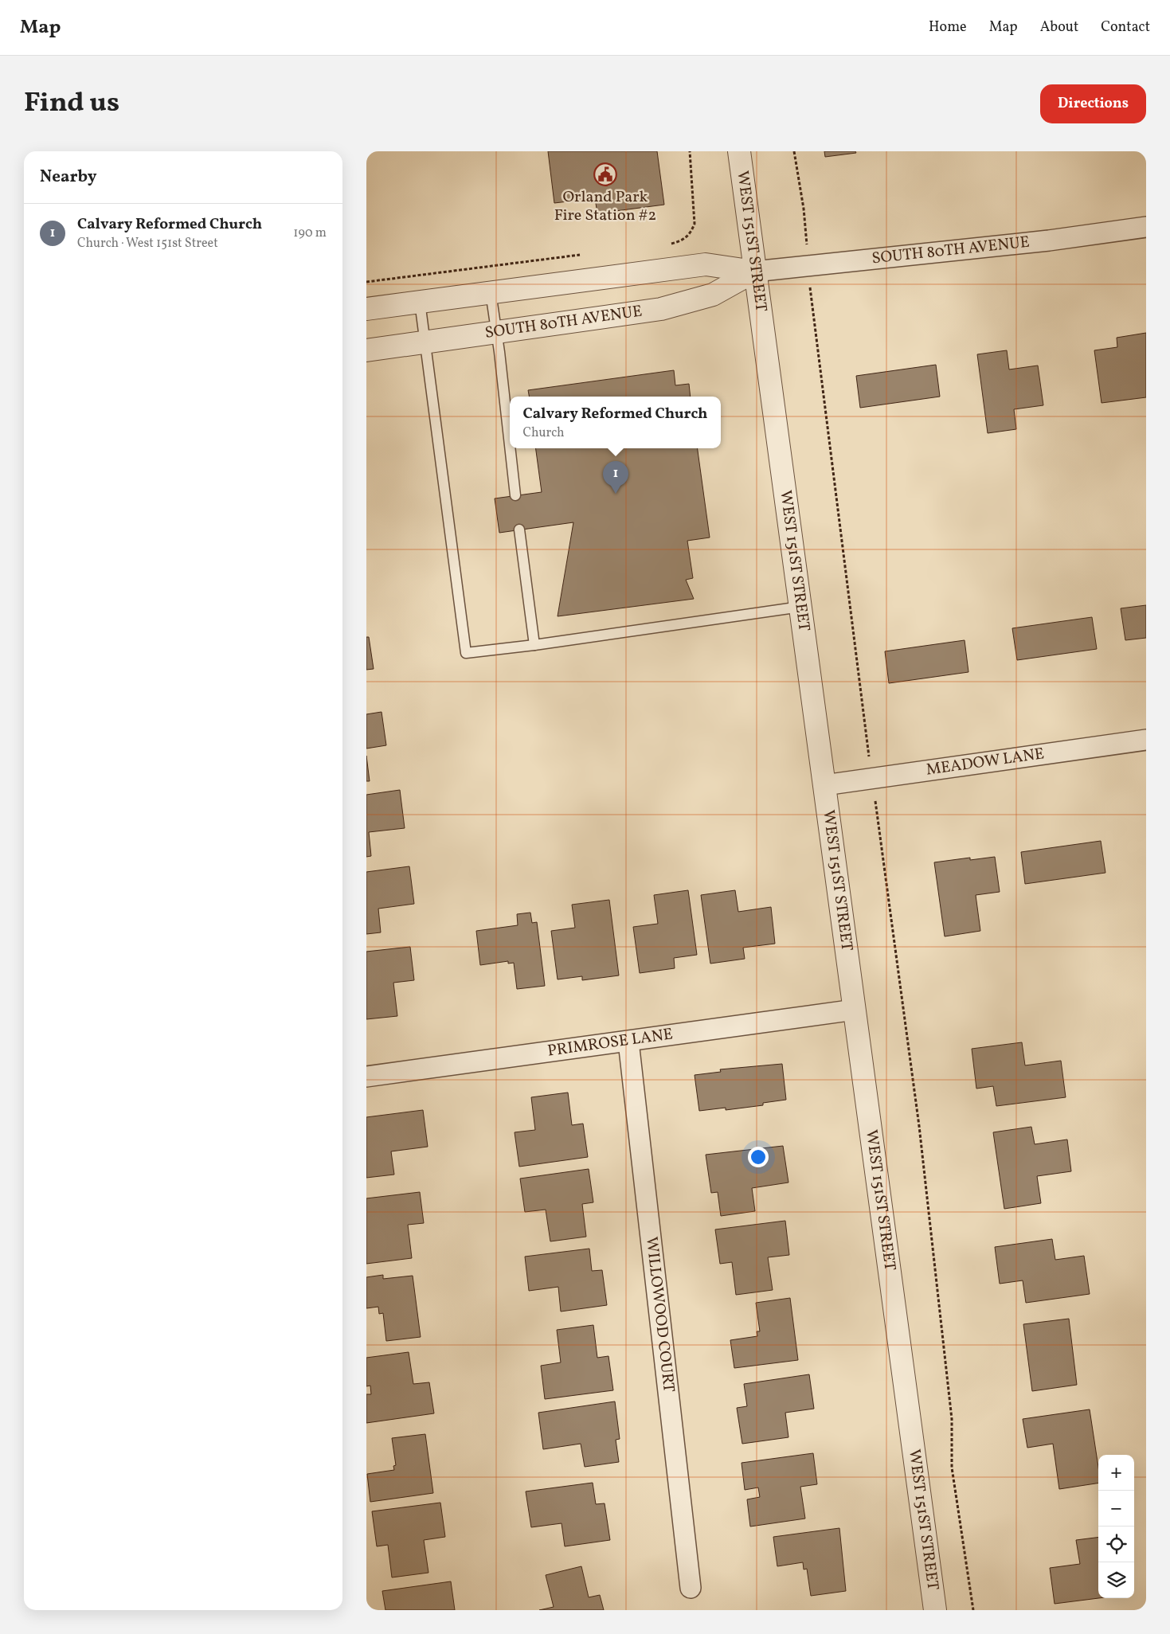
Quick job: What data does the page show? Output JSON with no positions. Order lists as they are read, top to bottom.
{
  "streets": {
    "street": [
      "WEST 151ST STREET",
      "SOUTH 80TH AVENUE",
      "MEADOW LANE",
      "PRIMROSE LANE",
      "WILLOWOOD COURT"
    ]
  },
  "crossings": [
    ["WEST 151ST STREET", "SOUTH 80TH AVENUE"],
    ["WEST 151ST STREET", "MEADOW LANE"],
    ["WEST 151ST STREET", "PRIMROSE LANE"],
    ["PRIMROSE LANE", "WILLOWOOD COURT"]
  ],
  "places": {
    "public building": ["Orland Park Fire Station #2"]
  },
  "page": {
    "header": "Map",
    "nav": [
      "Home",
      "Map",
      "About",
      "Contact"
    ],
    "title": "Find us",
    "buttons": "Directions",
    "heading": "Nearby",
    "list": [
      {
        "mark": "1",
        "name": "Calvary Reformed Church",
        "note": "Church · West 151st Street",
        "value": "190 m"
      }
    ],
    "popup": ["Calvary Reformed Church", "Church"],
    "pins": "1",
    "map_buttons": ["+", "−"]
  }
}
